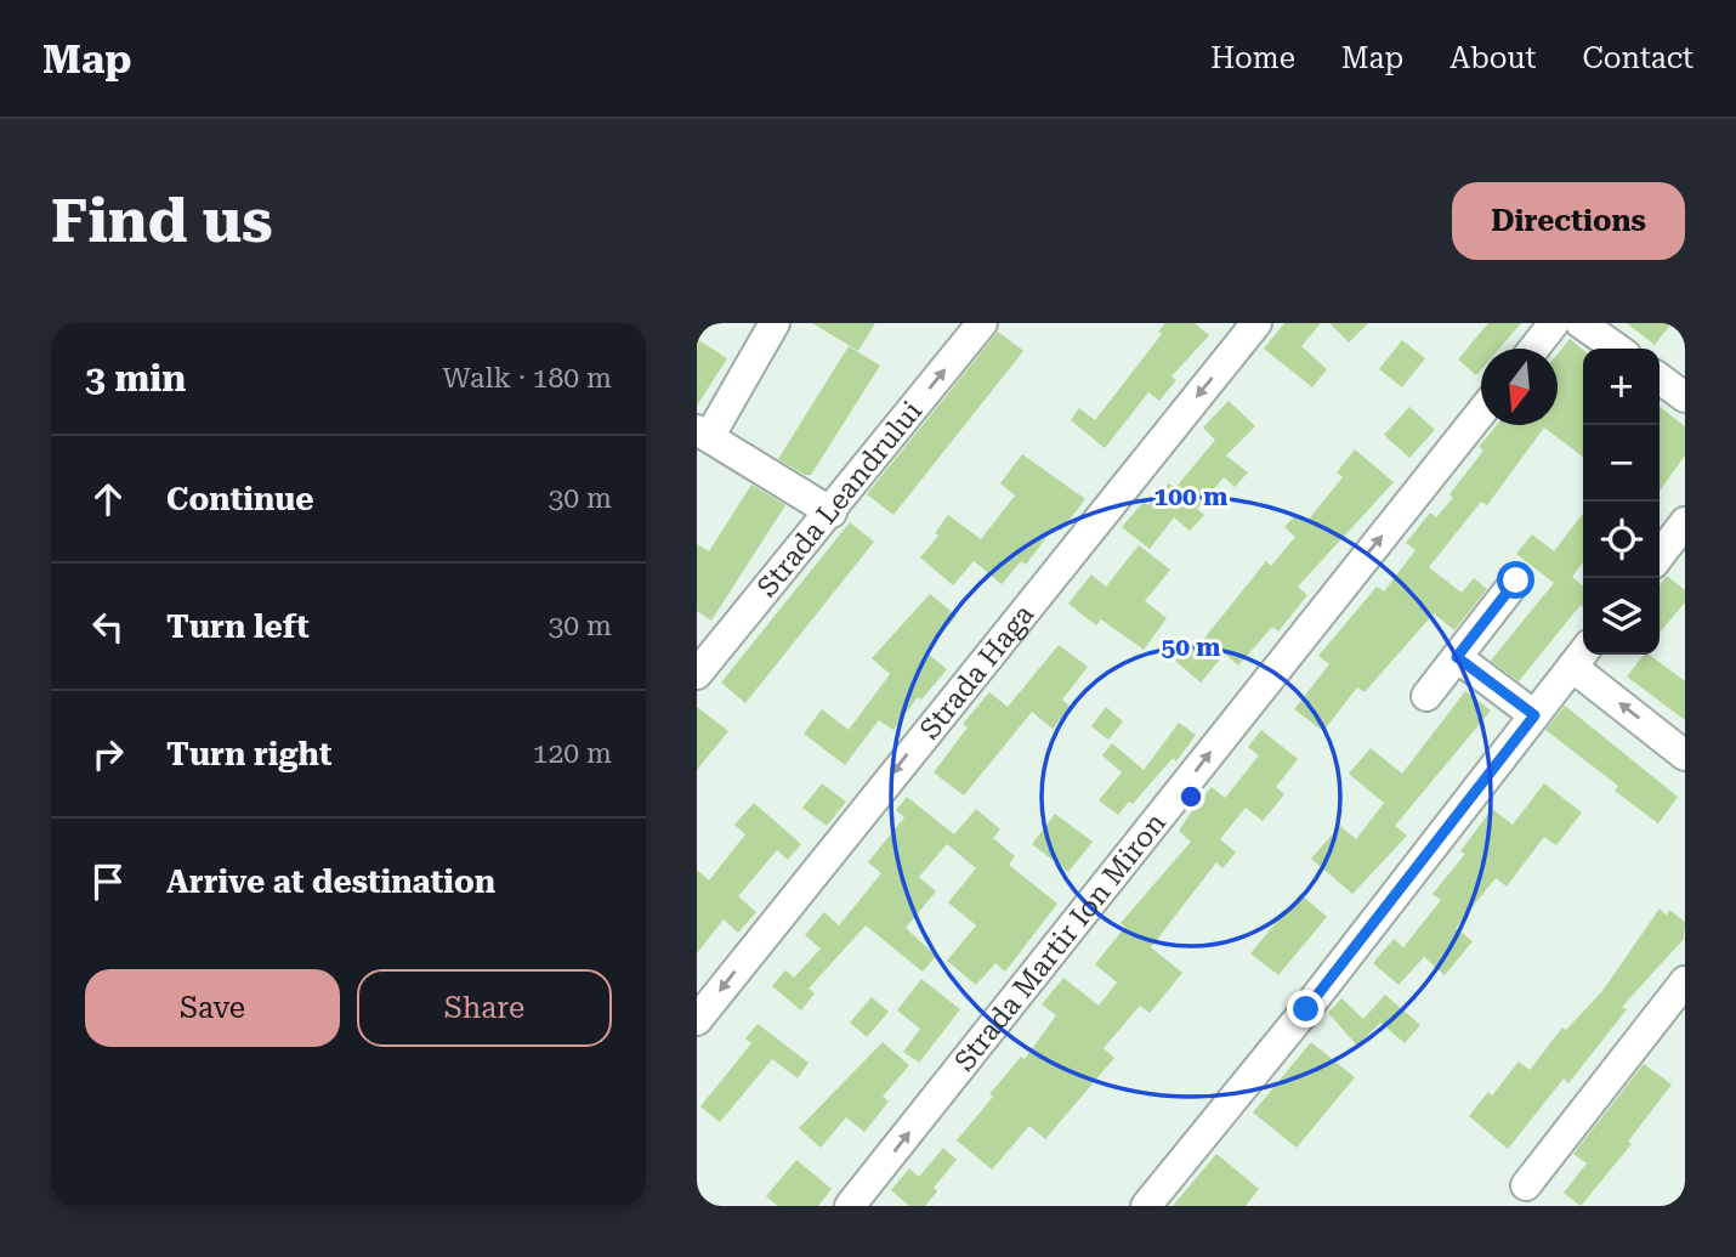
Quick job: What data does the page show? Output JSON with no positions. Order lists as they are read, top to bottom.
{
  "streets": {
    "street": ["Strada Leandrului", "Strada Haga", "Strada Martir Ion Miron"]
  },
  "one_way": ["Strada Haga"],
  "north": "bottom",
  "page": {
    "header": "Map",
    "nav": [
      "Home",
      "Map",
      "About",
      "Contact"
    ],
    "buttons": [
      "Directions",
      ["Save", "Share"]
    ],
    "title": "Find us",
    "heading": ["3 min", "Walk · 180 m"],
    "map_buttons": ["+", "−"],
    "list": [
      ["Continue", "30 m"],
      ["Turn left", "30 m"],
      ["Turn right", "120 m"],
      "Arrive at destination"
    ]
  },
  "rings": ["100 m", "50 m"]
}
